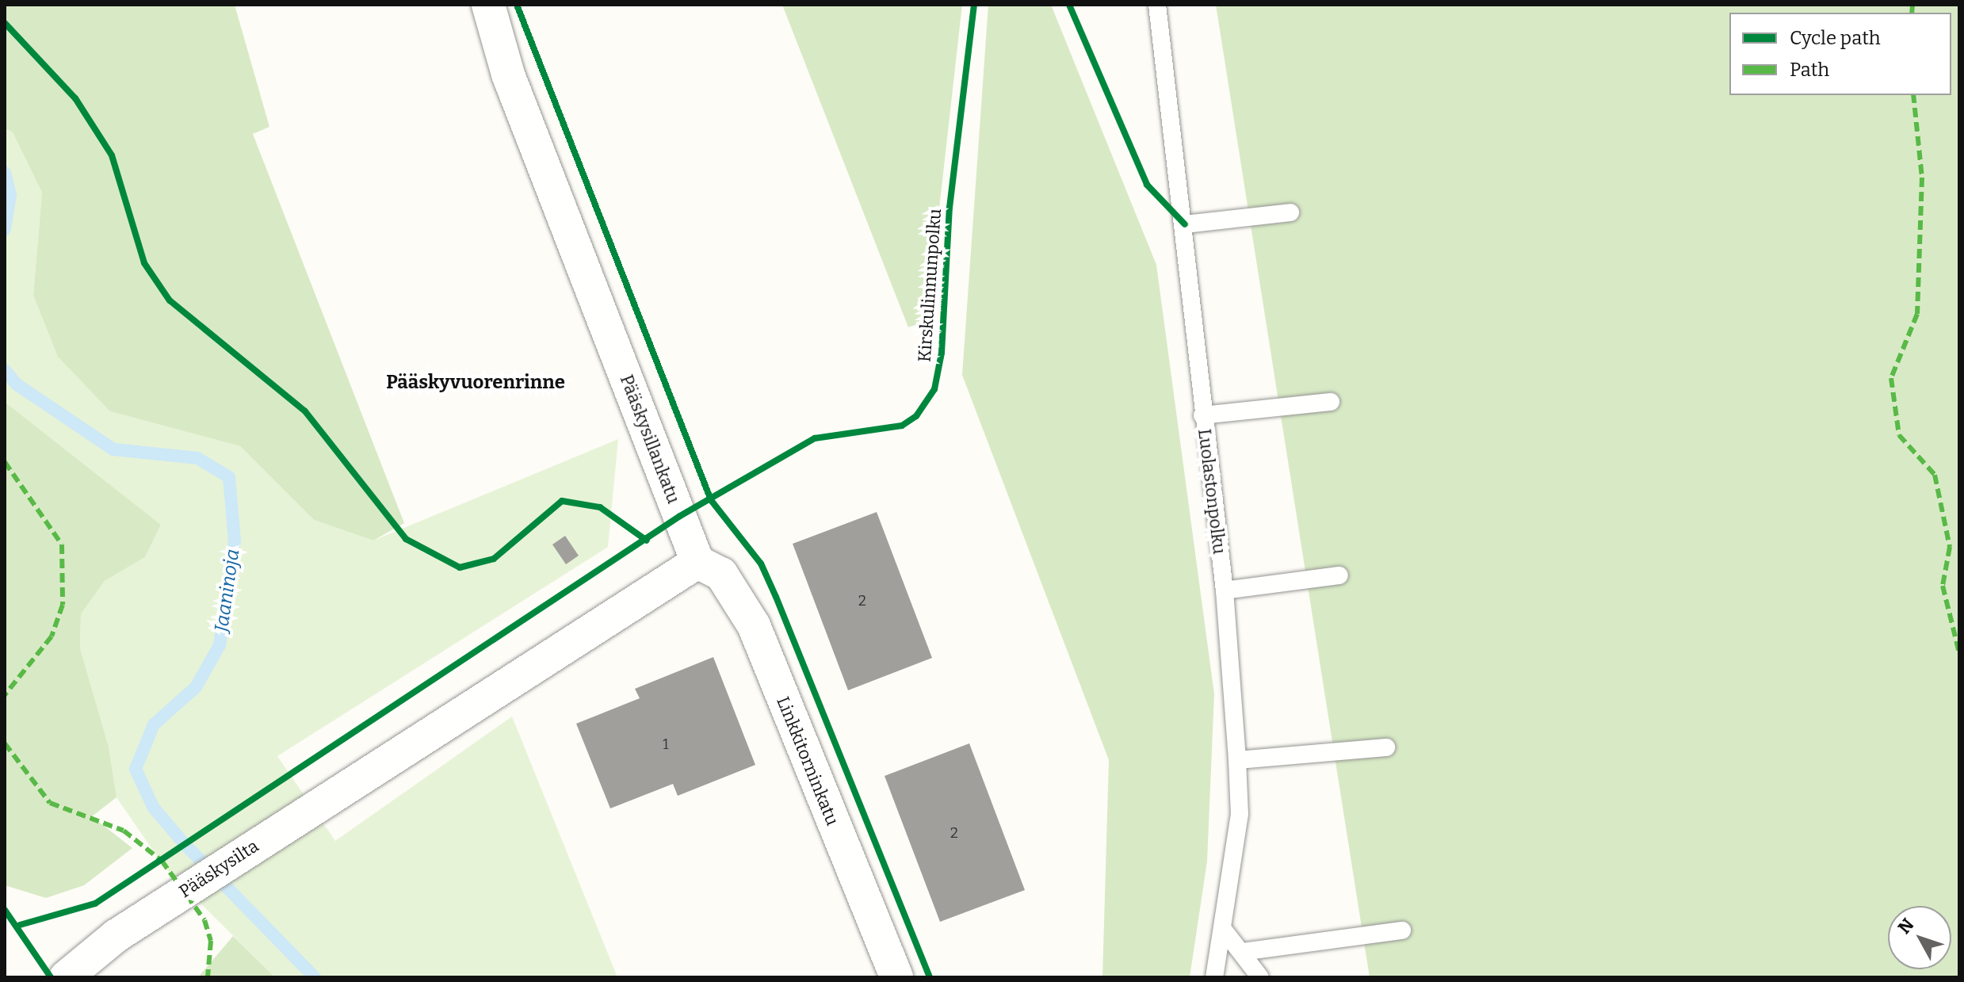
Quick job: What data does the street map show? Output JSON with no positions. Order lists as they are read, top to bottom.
{
  "streets": {
    "street": ["Pääskysillankatu", "Linkkitorninkatu", "Pääskysilta"],
    "lane": ["Luolastonpolku"],
    "cycle path": ["Kirskulinnunpolku"]
  },
  "crossings": [
    ["Pääskysillankatu", "Linkkitorninkatu"],
    ["Pääskysillankatu", "Pääskysilta"],
    ["Linkkitorninkatu", "Pääskysilta"]
  ],
  "districts": ["Pääskyvuorenrinne"],
  "water": ["Jaaninoja"],
  "house_numbers": ["2", "1", "2"],
  "legend": ["Cycle path", "Path"],
  "north": "top left"
}
